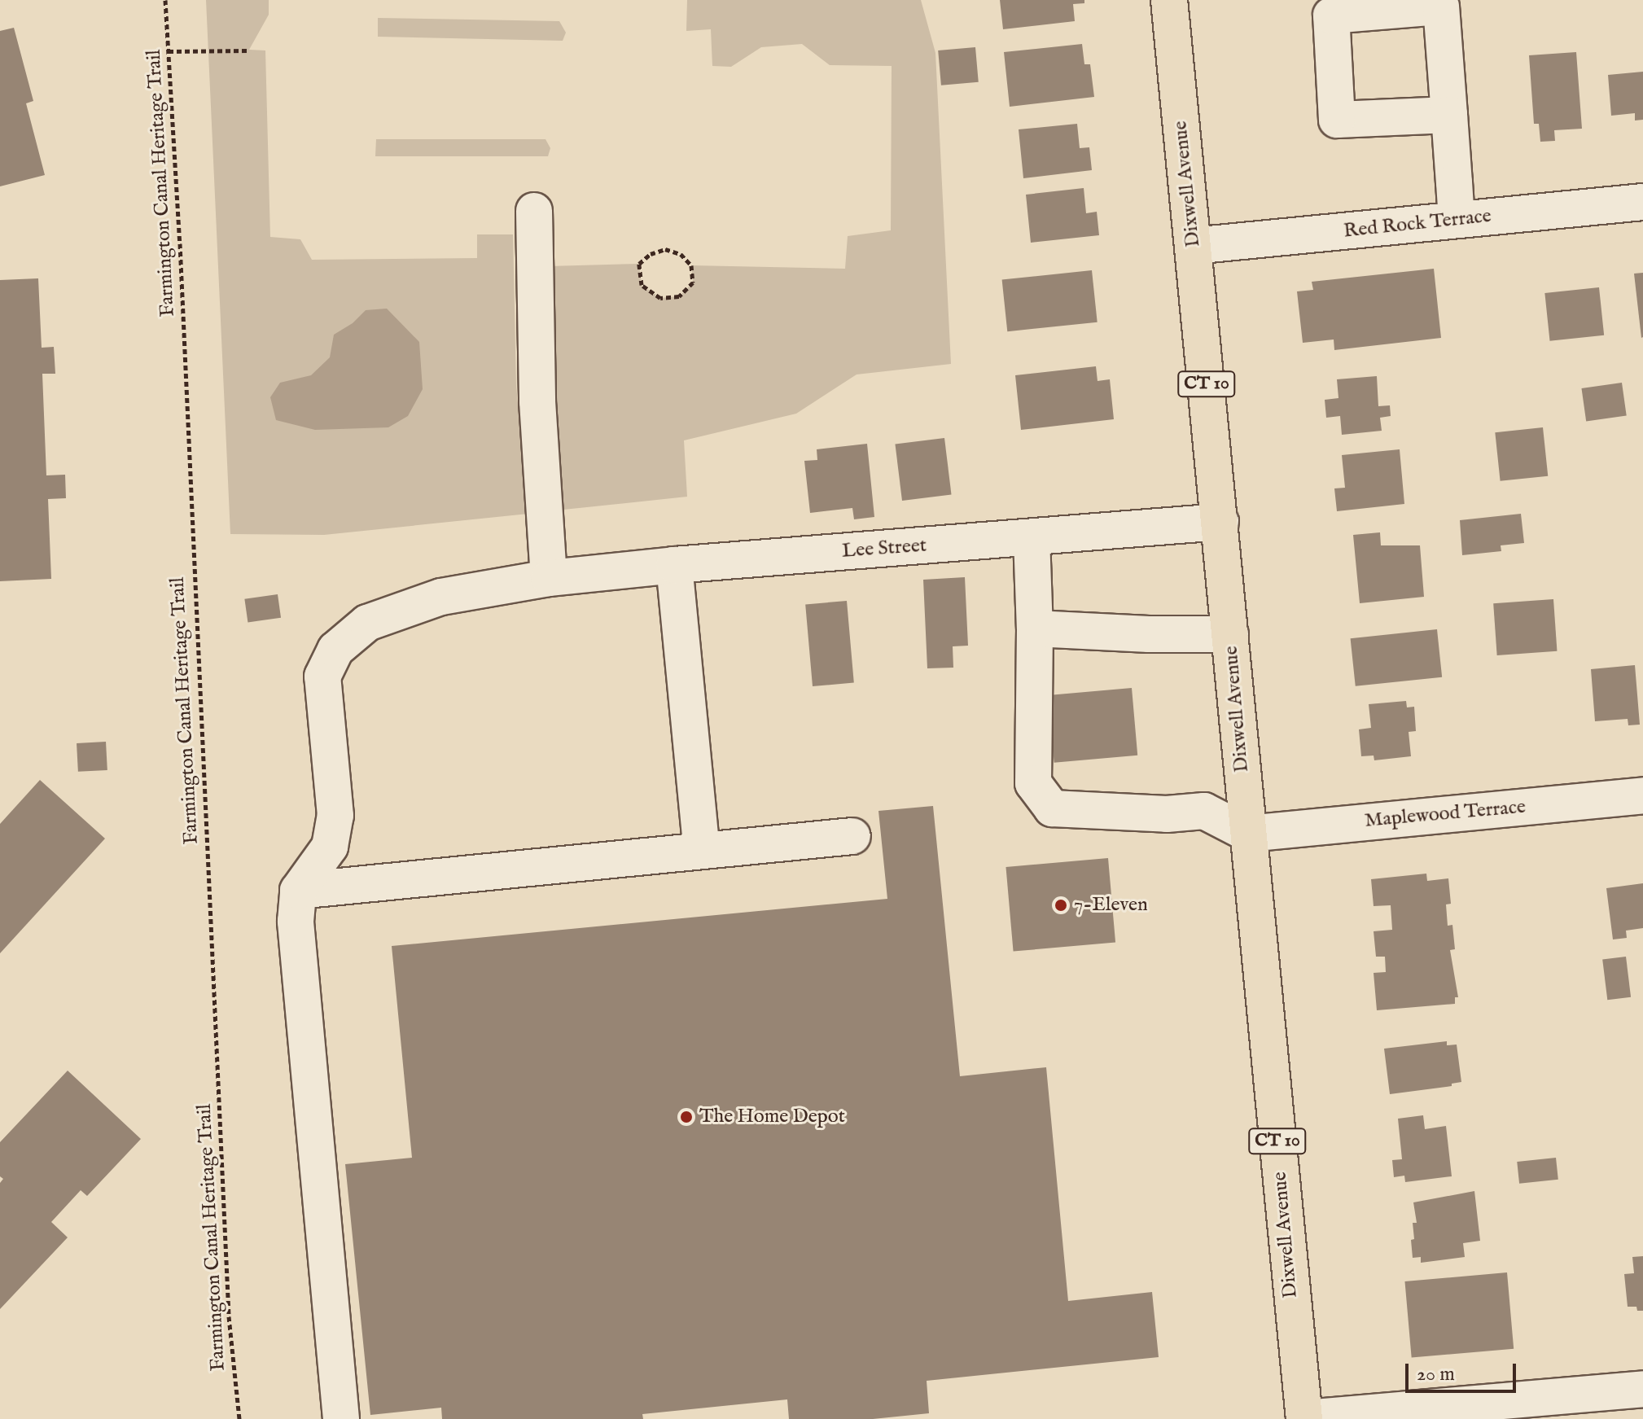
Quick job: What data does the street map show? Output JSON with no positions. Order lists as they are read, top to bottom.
{
  "streets": {
    "main road": ["Dixwell Avenue", "CT 10"],
    "street": ["Red Rock Terrace", "Lee Street", "Maplewood Terrace"],
    "path": ["Farmington Canal Heritage Trail"]
  },
  "crossings": [
    ["Dixwell Avenue", "Red Rock Terrace"],
    ["Dixwell Avenue", "Lee Street"],
    ["Dixwell Avenue", "Maplewood Terrace"]
  ],
  "places": ["7-Eleven", "The Home Depot"],
  "scale_bar": "20 m"
}
